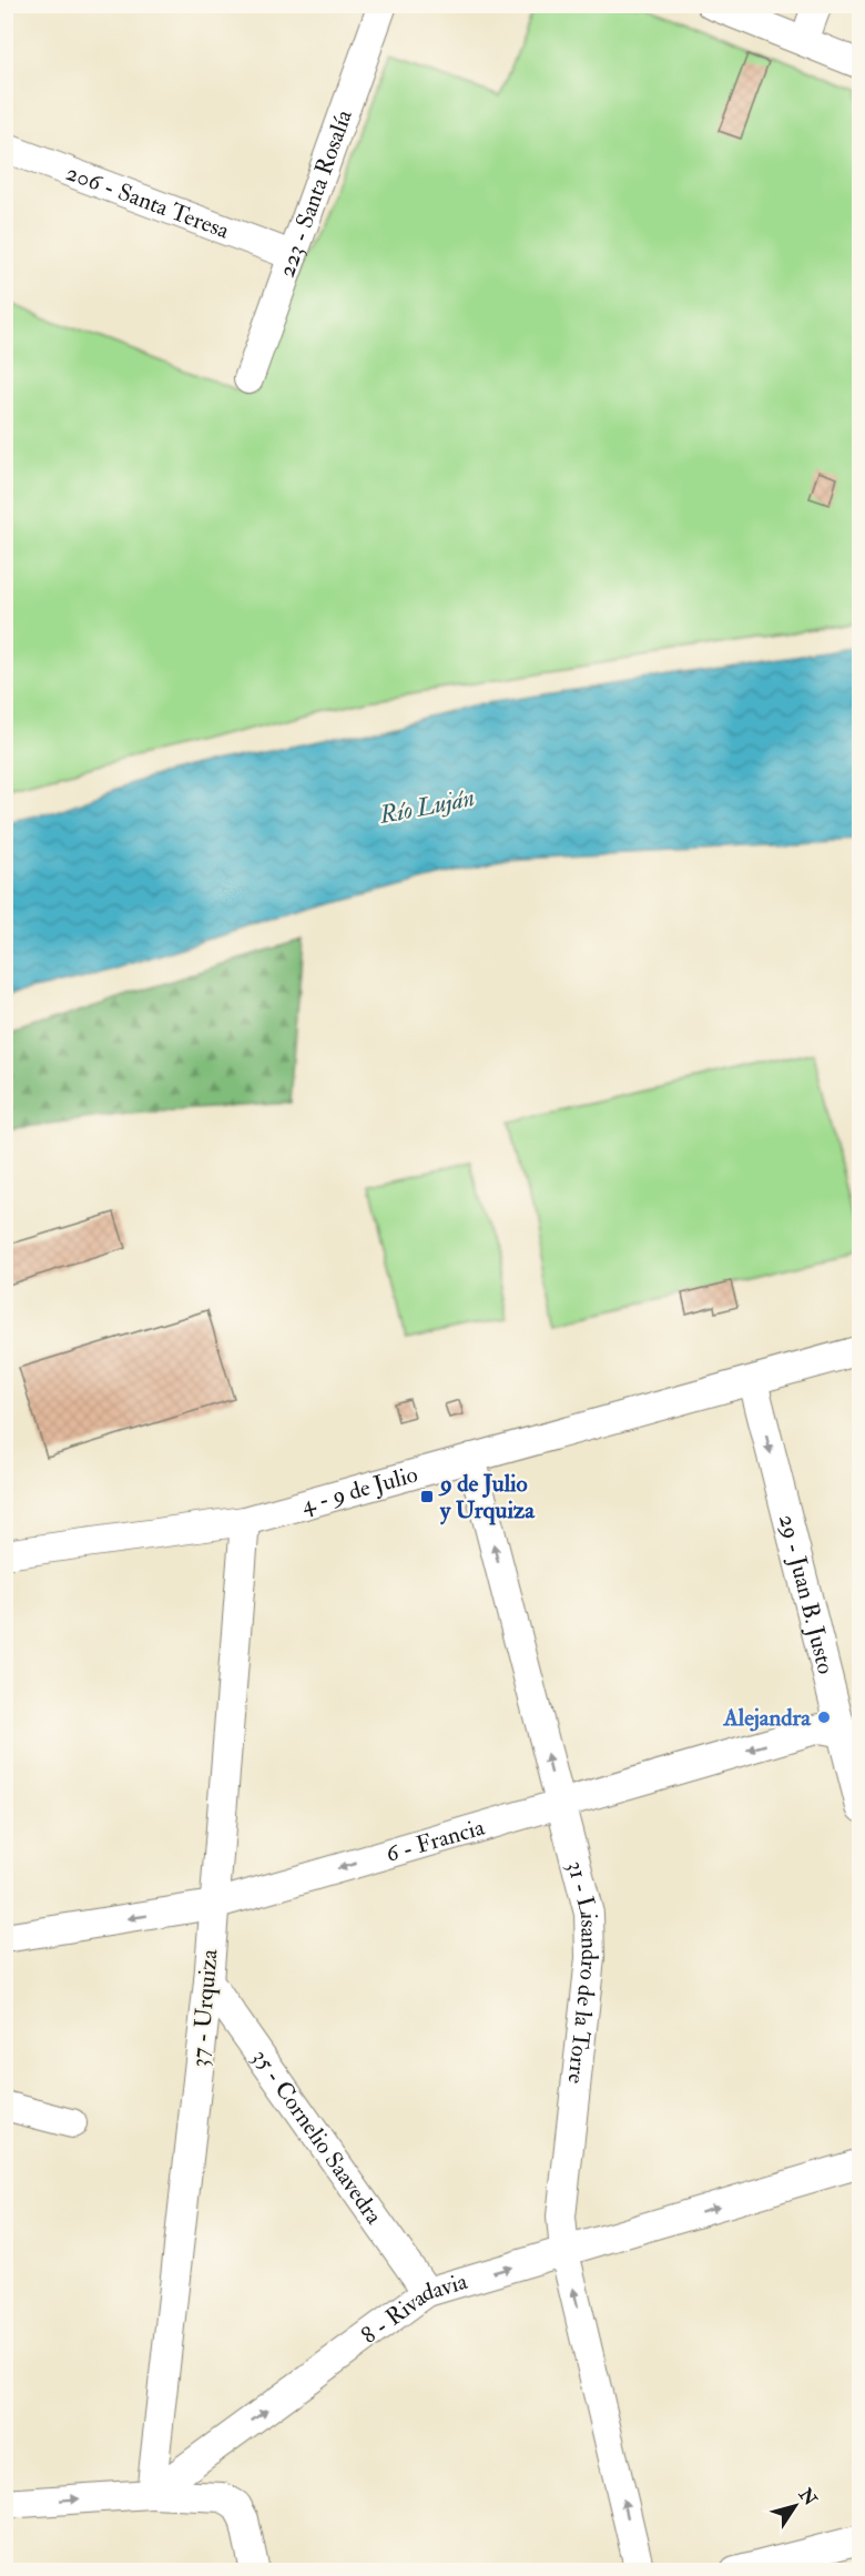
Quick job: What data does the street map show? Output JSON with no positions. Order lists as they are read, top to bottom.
{
  "streets": {
    "street": [
      "223 - Santa Rosalía",
      "206 - Santa Teresa",
      "4 - 9 de Julio",
      "29 - Juan B. Justo",
      "6 - Francia",
      "31 - Lisandro de la Torre",
      "37 - Urquiza",
      "35 - Cornelio Saavedra",
      "8 - Rivadavia"
    ]
  },
  "crossings": [
    ["223 - Santa Rosalía", "206 - Santa Teresa"],
    ["4 - 9 de Julio", "29 - Juan B. Justo"],
    ["4 - 9 de Julio", "31 - Lisandro de la Torre"],
    ["4 - 9 de Julio", "37 - Urquiza"],
    ["29 - Juan B. Justo", "6 - Francia"],
    ["6 - Francia", "31 - Lisandro de la Torre"],
    ["6 - Francia", "37 - Urquiza"],
    ["31 - Lisandro de la Torre", "8 - Rivadavia"],
    ["37 - Urquiza", "35 - Cornelio Saavedra"],
    ["37 - Urquiza", "8 - Rivadavia"],
    ["35 - Cornelio Saavedra", "8 - Rivadavia"]
  ],
  "one_way": [
    "29 - Juan B. Justo",
    "6 - Francia",
    "31 - Lisandro de la Torre",
    "8 - Rivadavia"
  ],
  "water": ["Río Luján"],
  "places": {
    "transit": ["9 de Julio y Urquiza"],
    "other": ["Alejandra"]
  },
  "north": "top right"
}
